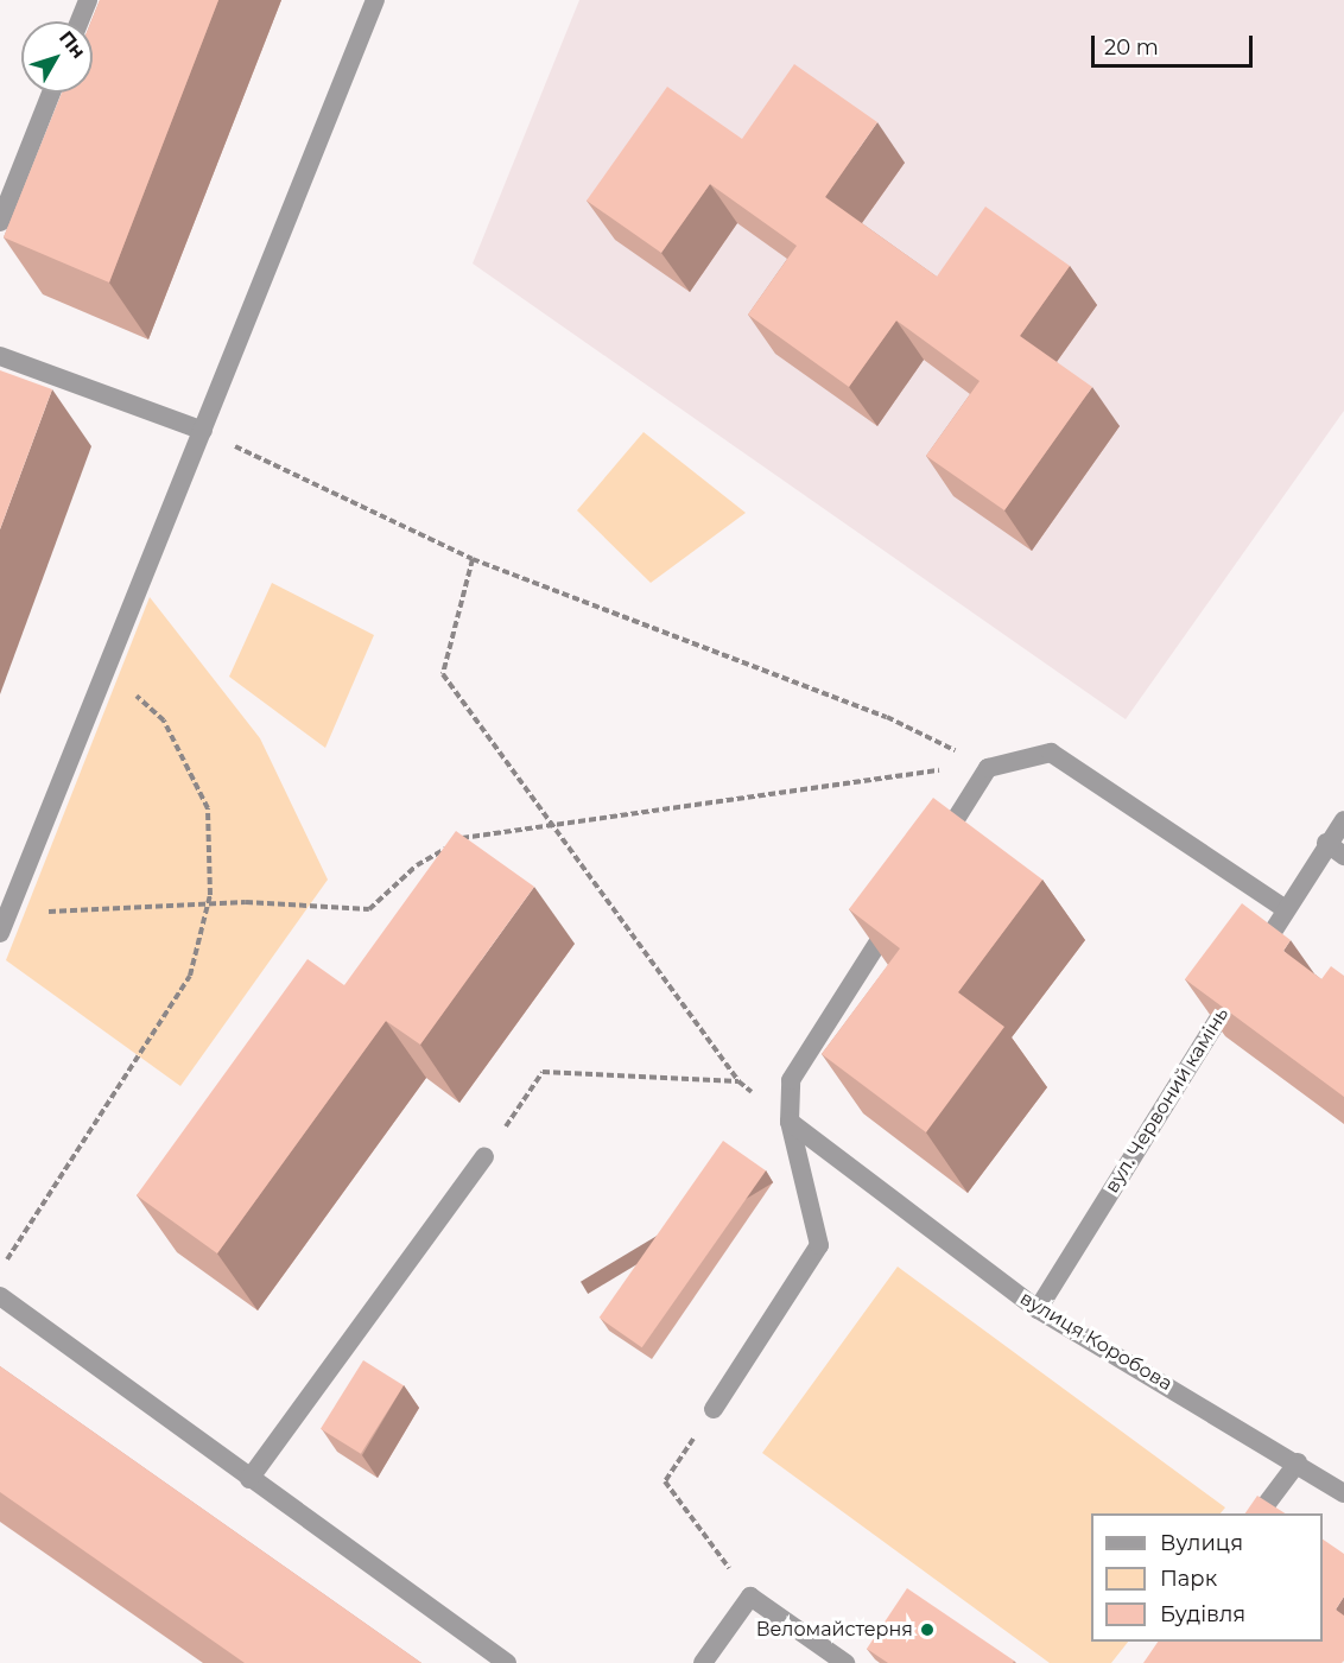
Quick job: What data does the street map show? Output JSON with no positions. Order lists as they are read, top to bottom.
{
  "streets": {
    "street": ["вул. Червоний камінь", "вулиця Коробова"]
  },
  "crossings": [
    ["вул. Червоний камінь", "вулиця Коробова"]
  ],
  "places": ["Веломайстерня"],
  "legend": ["Вулиця", "Парк", "Будівля"],
  "scale_bar": "20 m",
  "north": "top right"
}
